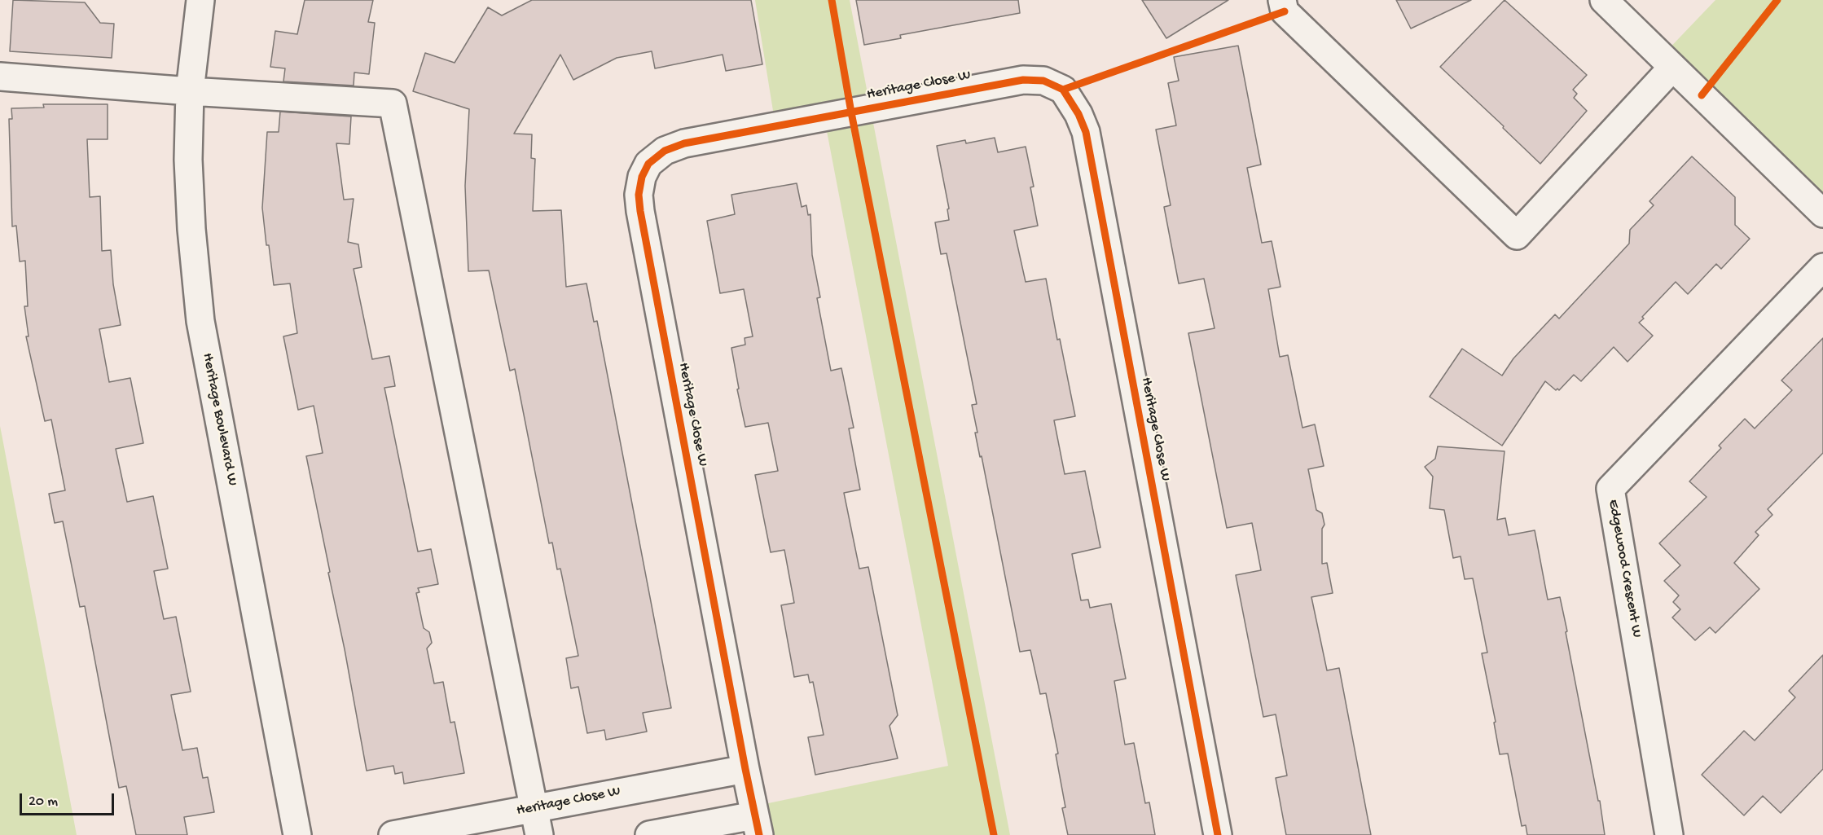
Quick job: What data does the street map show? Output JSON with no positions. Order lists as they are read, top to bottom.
{
  "streets": {
    "street": ["Heritage Close W", "Heritage Boulevard W", "Edgewood Crescent W"]
  },
  "scale_bar": "20 m"
}
